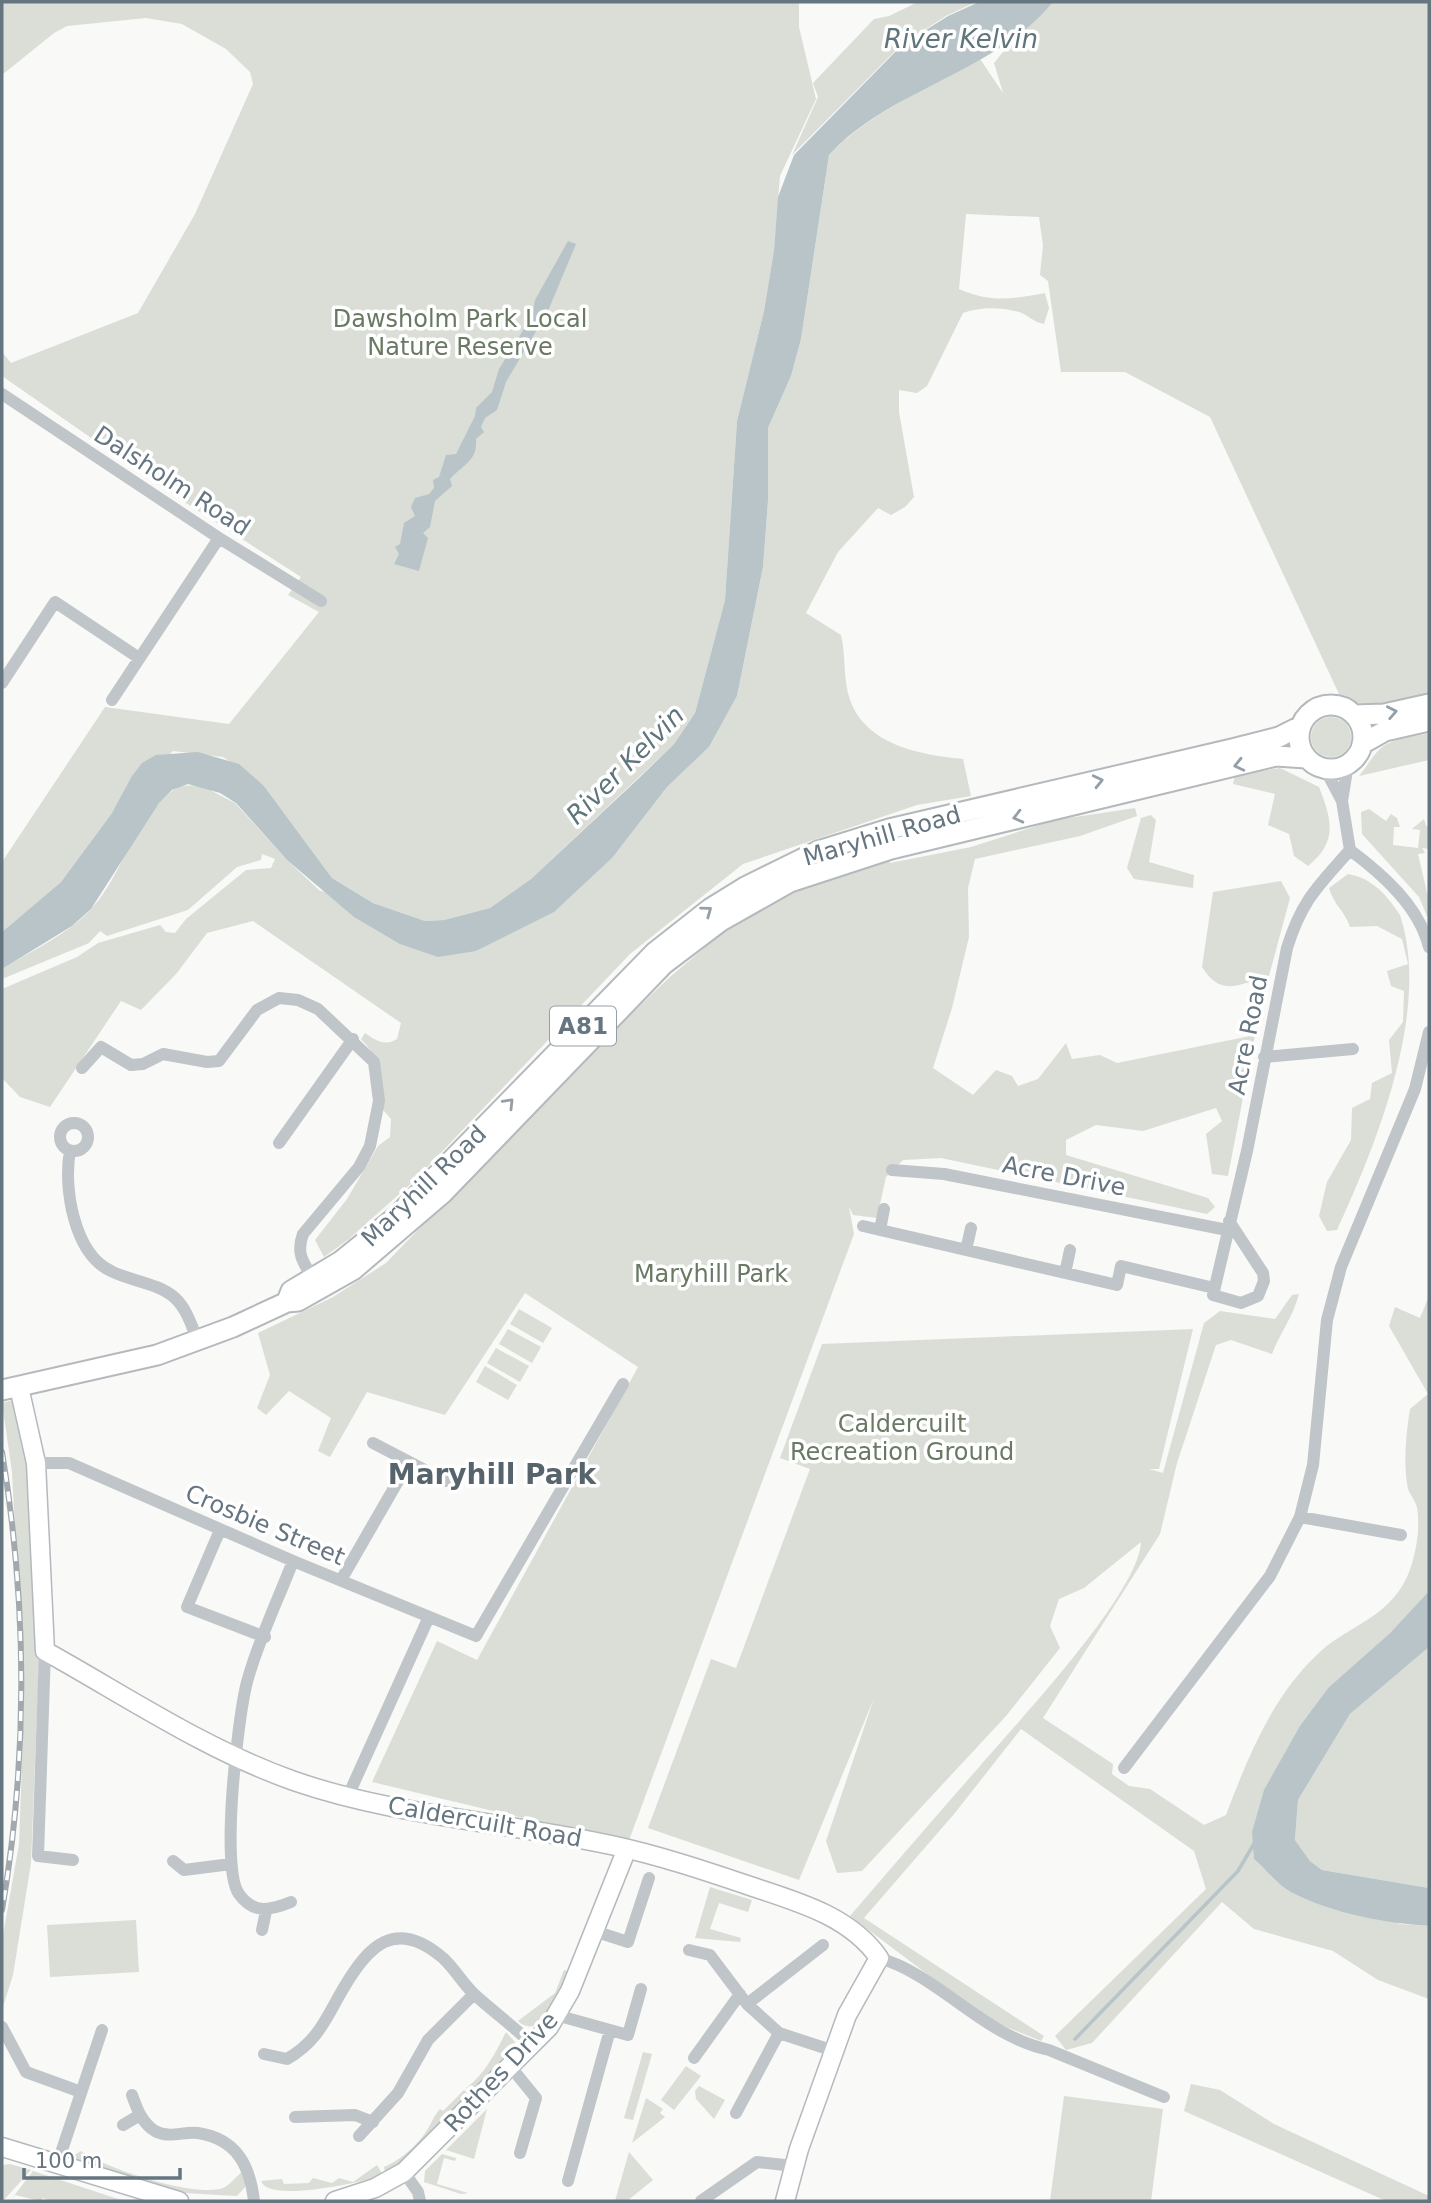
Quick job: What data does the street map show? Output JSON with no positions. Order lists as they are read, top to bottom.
{
  "streets": {
    "main road": ["Maryhill Road", "A81"],
    "street": [
      "Dalsholm Road",
      "Acre Road",
      "Acre Drive",
      "Crosbie Street",
      "Caldercuilt Road",
      "Rothes Drive"
    ]
  },
  "crossings": [
    ["Maryhill Road", "A81"],
    ["Acre Road", "Acre Drive"],
    ["Caldercuilt Road", "Rothes Drive"]
  ],
  "districts": ["Maryhill Park"],
  "water": ["River Kelvin"],
  "parks": ["Dawsholm Park Local Nature Reserve", "Maryhill Park", "Caldercuilt Recreation Ground"],
  "scale_bar": "100 m"
}
